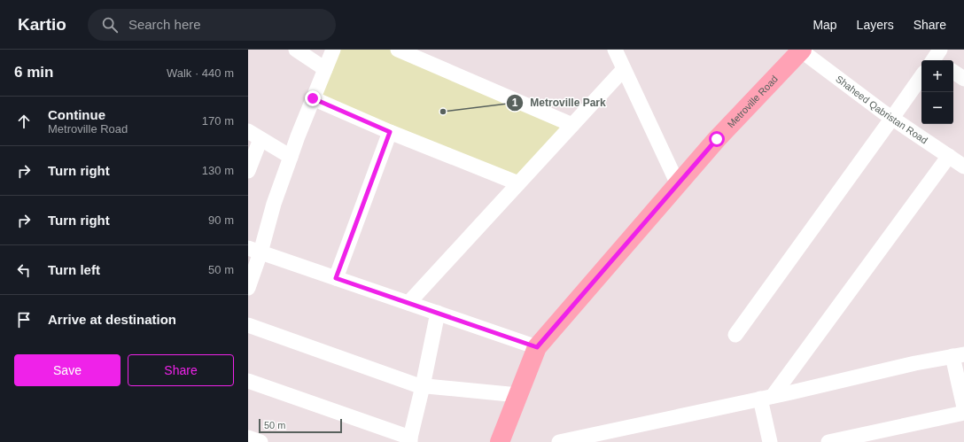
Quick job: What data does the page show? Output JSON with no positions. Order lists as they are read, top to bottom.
{
  "streets": {
    "main road": ["Metroville Road"],
    "street": ["Shaheed Qabristan Road"]
  },
  "crossings": [
    ["Metroville Road", "Shaheed Qabristan Road"]
  ],
  "places": ["Metroville Park"],
  "scale_bar": "50 m",
  "page": {
    "header": "Kartio",
    "search": "Search here",
    "nav": ["Map", "Layers", "Share"],
    "heading": ["6 min", "Walk · 440 m"],
    "map_buttons": ["+", "−"],
    "list": [
      ["Continue", "Metroville Road", "170 m"],
      ["Turn right", "130 m"],
      ["Turn right", "90 m"],
      ["Turn left", "50 m"],
      "Arrive at destination"
    ],
    "buttons": ["Save", "Share"],
    "scale": "50 m"
  }
}
